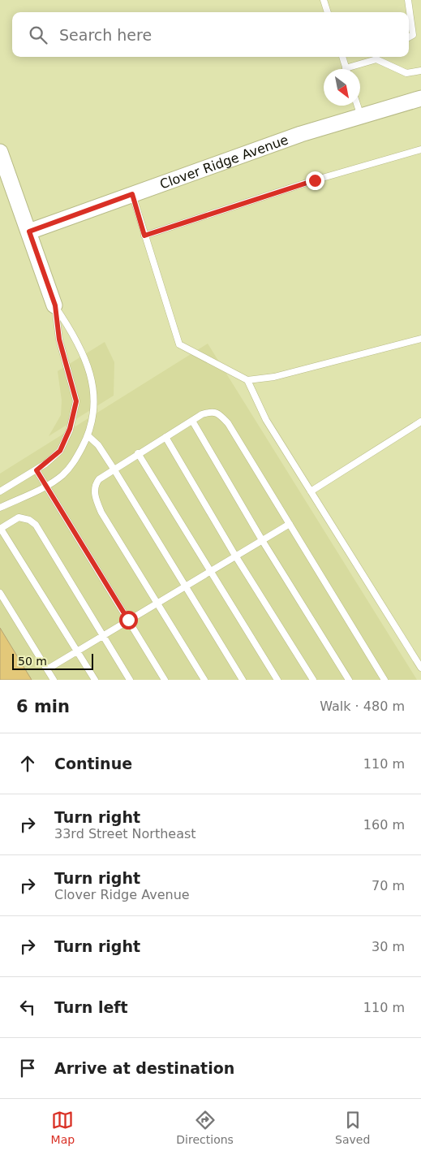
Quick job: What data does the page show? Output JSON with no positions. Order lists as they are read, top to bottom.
{
  "streets": {
    "street": ["Clover Ridge Avenue"]
  },
  "scale_bar": "50 m",
  "north": "bottom right",
  "page": {
    "search": "Search here",
    "scale": "50 m",
    "heading": ["6 min", "Walk · 480 m"],
    "list": [
      ["Continue", "110 m"],
      ["Turn right", "33rd Street Northeast", "160 m"],
      ["Turn right", "Clover Ridge Avenue", "70 m"],
      ["Turn right", "30 m"],
      ["Turn left", "110 m"],
      "Arrive at destination"
    ],
    "nav": ["Map", "Directions", "Saved"]
  }
}
